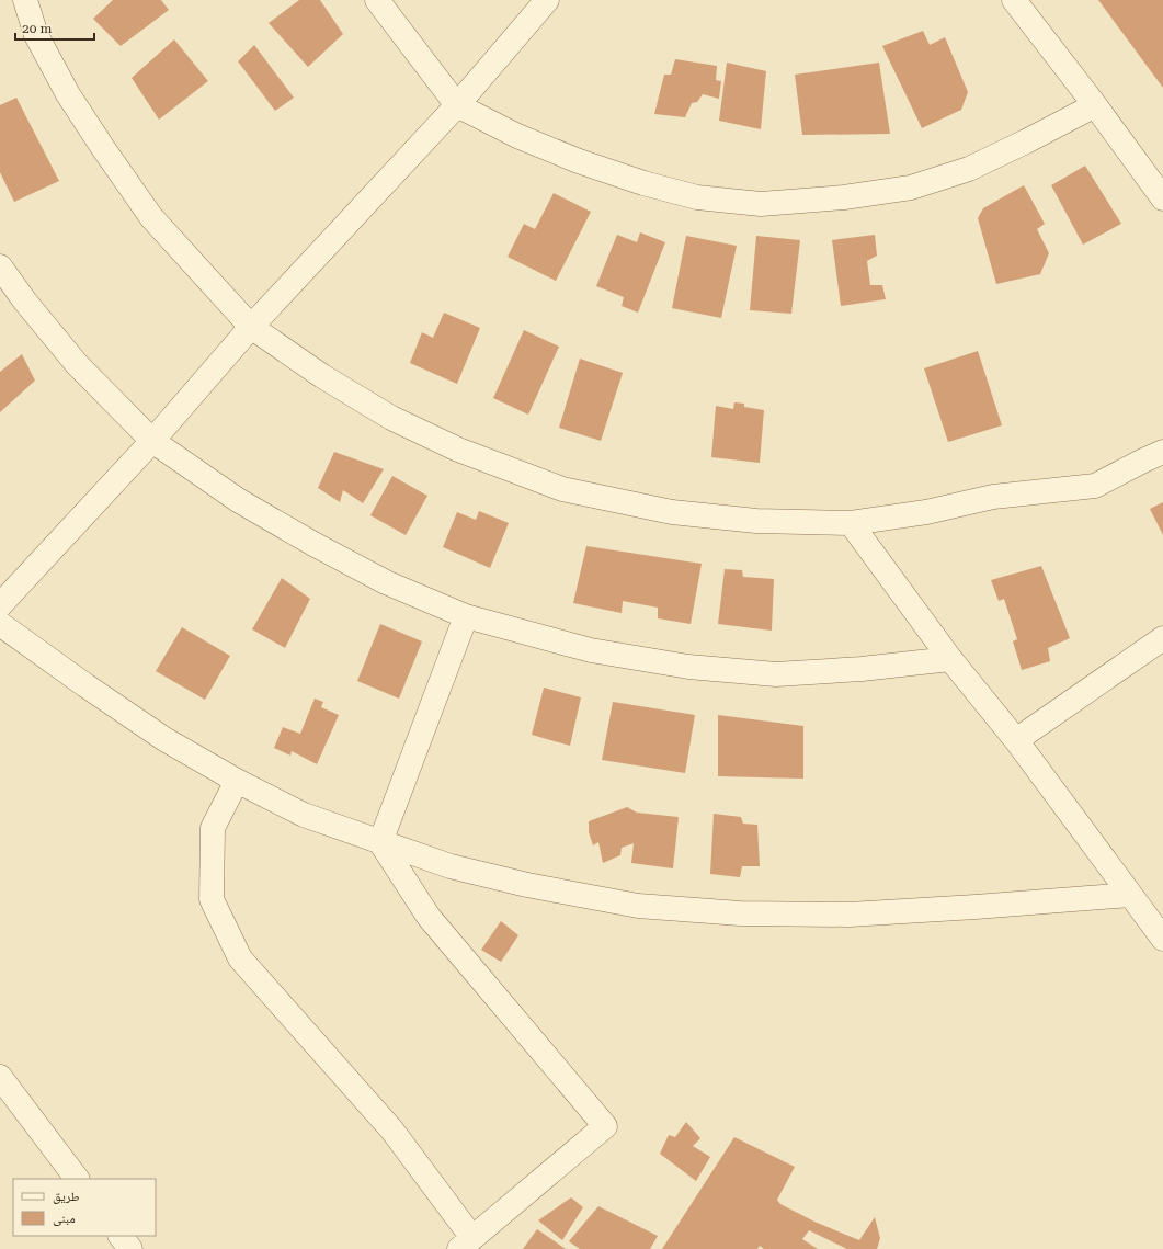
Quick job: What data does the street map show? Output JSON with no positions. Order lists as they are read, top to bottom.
{
  "legend": ["طريق", "مبنى"],
  "scale_bar": "20 m"
}
